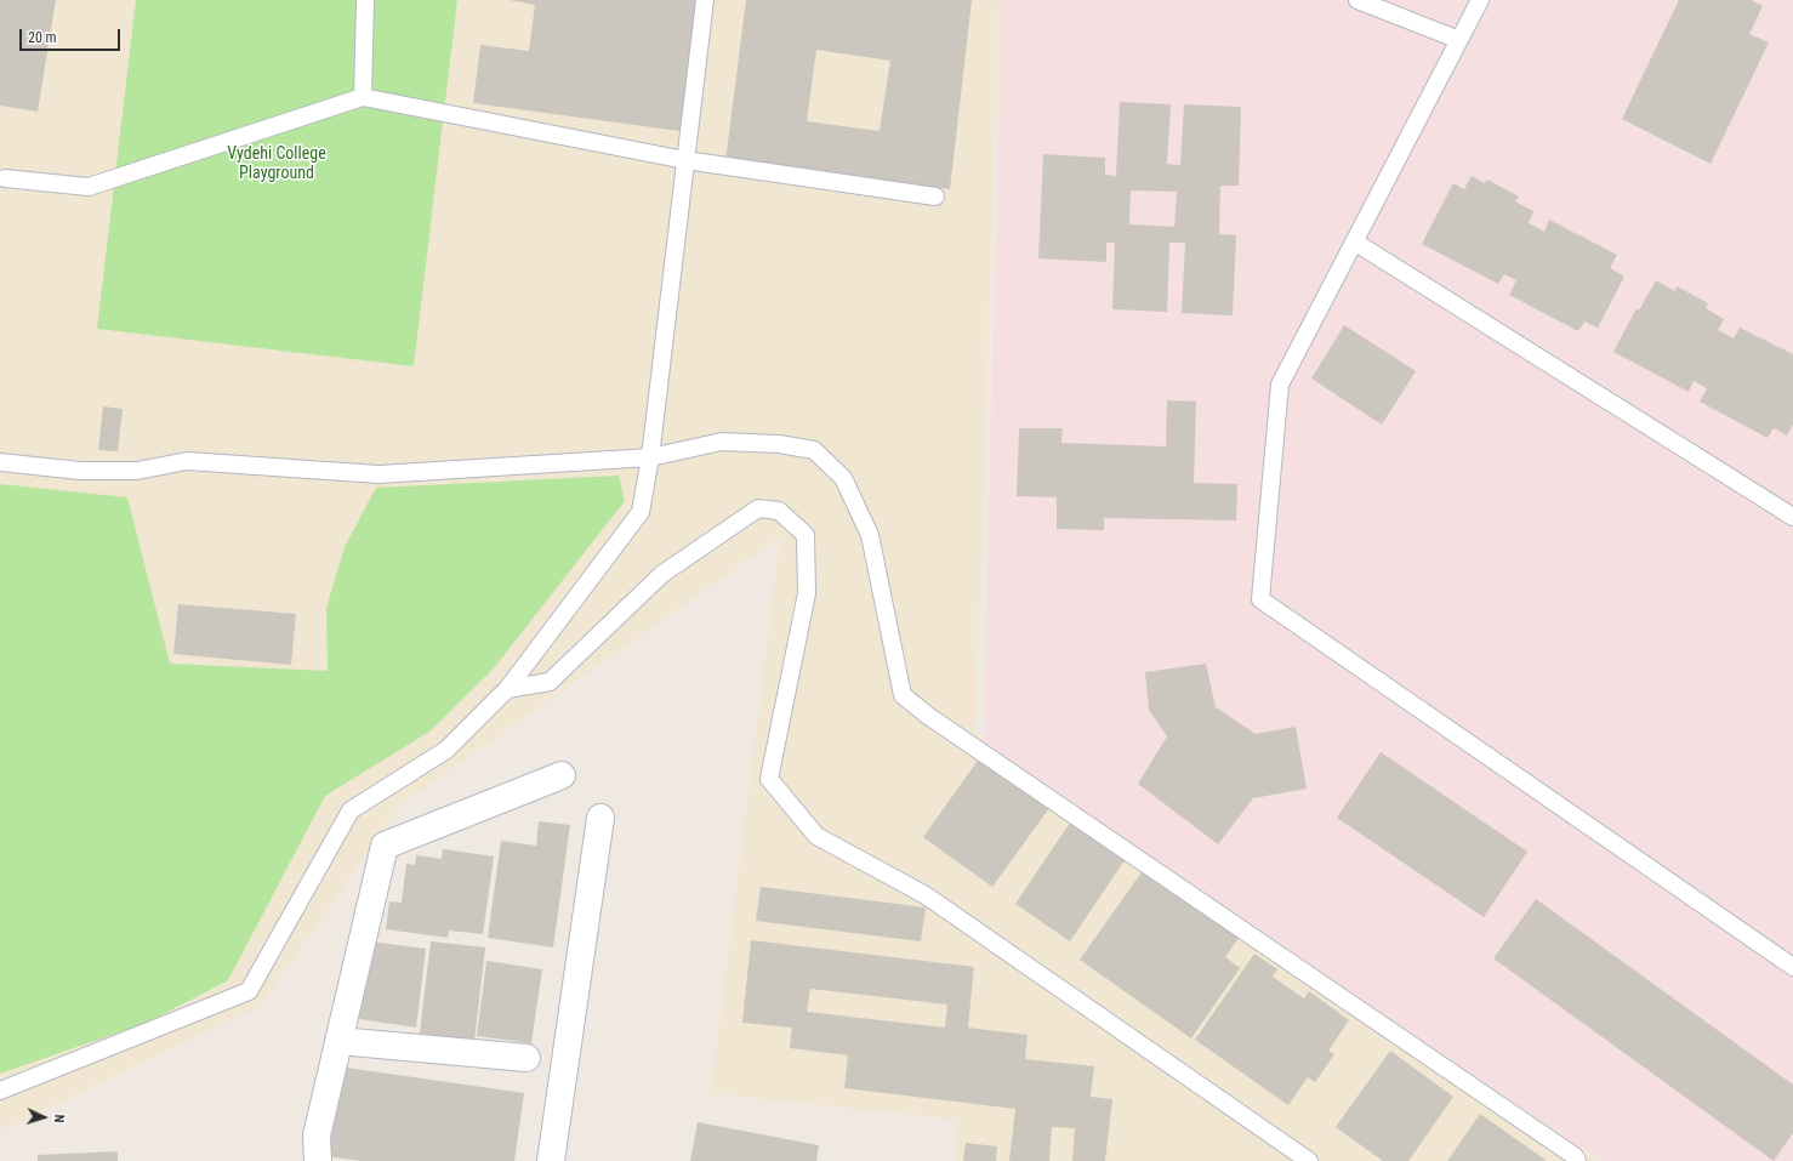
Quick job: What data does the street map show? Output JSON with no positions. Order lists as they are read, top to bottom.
{
  "parks": ["Vydehi College Playground"],
  "scale_bar": "20 m",
  "north": "right"
}
